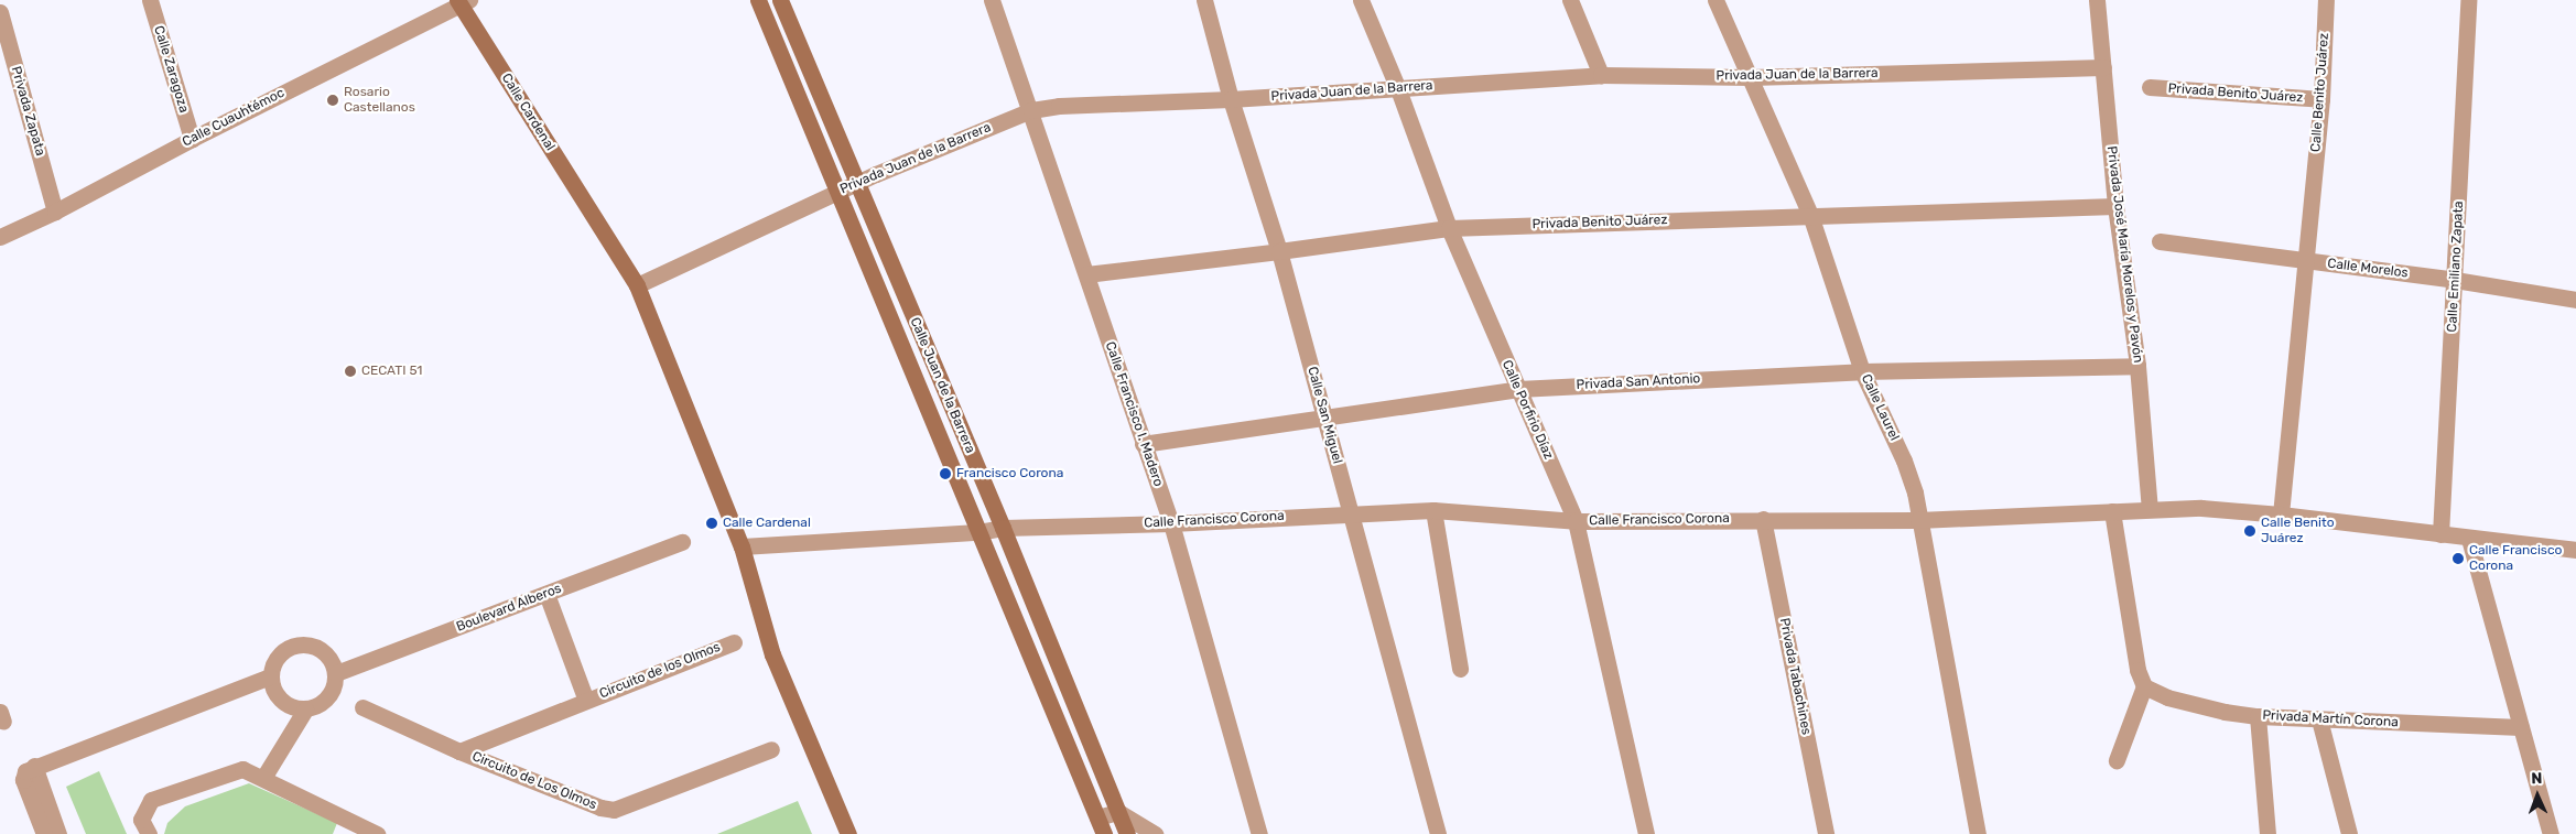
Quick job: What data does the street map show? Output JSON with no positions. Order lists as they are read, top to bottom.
{
  "streets": {
    "main road": ["Calle Cardenal", "Calle Juan de la Barrera"],
    "street": [
      "Calle Zaragoza",
      "Privada Juan de la Barrera",
      "Calle Benito Juárez",
      "Privada Benito Juárez",
      "Privada Zapata",
      "Calle Cuauhtémoc",
      "Privada José María Morelos y Pavón",
      "Calle Emiliano Zapata",
      "Calle Morelos",
      "Privada San Antonio",
      "Calle Laurel",
      "Calle Porfirio Díaz",
      "Calle Francisco I. Madero",
      "Calle San Miguel",
      "Calle Francisco Corona",
      "Boulevard Alberos",
      "Circuito de los Olmos",
      "Privada Tabachines",
      "Privada Martín Corona",
      "Circuito de Los Olmos"
    ]
  },
  "crossings": [
    ["Calle Zaragoza", "Calle Cuauhtémoc"],
    ["Privada Juan de la Barrera", "Calle Cardenal"],
    ["Privada Juan de la Barrera", "Privada José María Morelos y Pavón"],
    ["Privada Juan de la Barrera", "Calle Juan de la Barrera"],
    ["Privada Juan de la Barrera", "Calle Laurel"],
    ["Privada Juan de la Barrera", "Calle Porfirio Díaz"],
    ["Privada Juan de la Barrera", "Calle Francisco I. Madero"],
    ["Privada Juan de la Barrera", "Calle San Miguel"],
    ["Calle Benito Juárez", "Privada Benito Juárez"],
    ["Calle Benito Juárez", "Calle Morelos"],
    ["Calle Benito Juárez", "Calle Francisco Corona"],
    ["Privada Benito Juárez", "Privada José María Morelos y Pavón"],
    ["Privada Benito Juárez", "Calle Laurel"],
    ["Privada Benito Juárez", "Calle Porfirio Díaz"],
    ["Privada Benito Juárez", "Calle Francisco I. Madero"],
    ["Privada Benito Juárez", "Calle San Miguel"],
    ["Privada Zapata", "Calle Cuauhtémoc"],
    ["Calle Cardenal", "Calle Cuauhtémoc"],
    ["Calle Cardenal", "Calle Francisco Corona"],
    ["Privada José María Morelos y Pavón", "Privada San Antonio"],
    ["Privada José María Morelos y Pavón", "Calle Francisco Corona"],
    ["Calle Emiliano Zapata", "Calle Morelos"],
    ["Calle Emiliano Zapata", "Calle Francisco Corona"],
    ["Privada San Antonio", "Calle Laurel"],
    ["Privada San Antonio", "Calle Porfirio Díaz"],
    ["Privada San Antonio", "Calle Francisco I. Madero"],
    ["Privada San Antonio", "Calle San Miguel"],
    ["Calle Juan de la Barrera", "Calle Francisco Corona"],
    ["Calle Laurel", "Calle Francisco Corona"],
    ["Calle Porfirio Díaz", "Calle Francisco Corona"],
    ["Calle Francisco I. Madero", "Calle Francisco Corona"],
    ["Calle San Miguel", "Calle Francisco Corona"],
    ["Calle Francisco Corona", "Privada Tabachines"],
    ["Boulevard Alberos", "Circuito de los Olmos"],
    ["Circuito de los Olmos", "Circuito de Los Olmos"]
  ],
  "places": [
    "Rosario Castellanos",
    "CECATI 51",
    "Francisco Corona",
    "Calle Cardenal",
    "Calle Benito Juárez",
    "Calle Francisco Corona"
  ],
  "north": "top"
}
